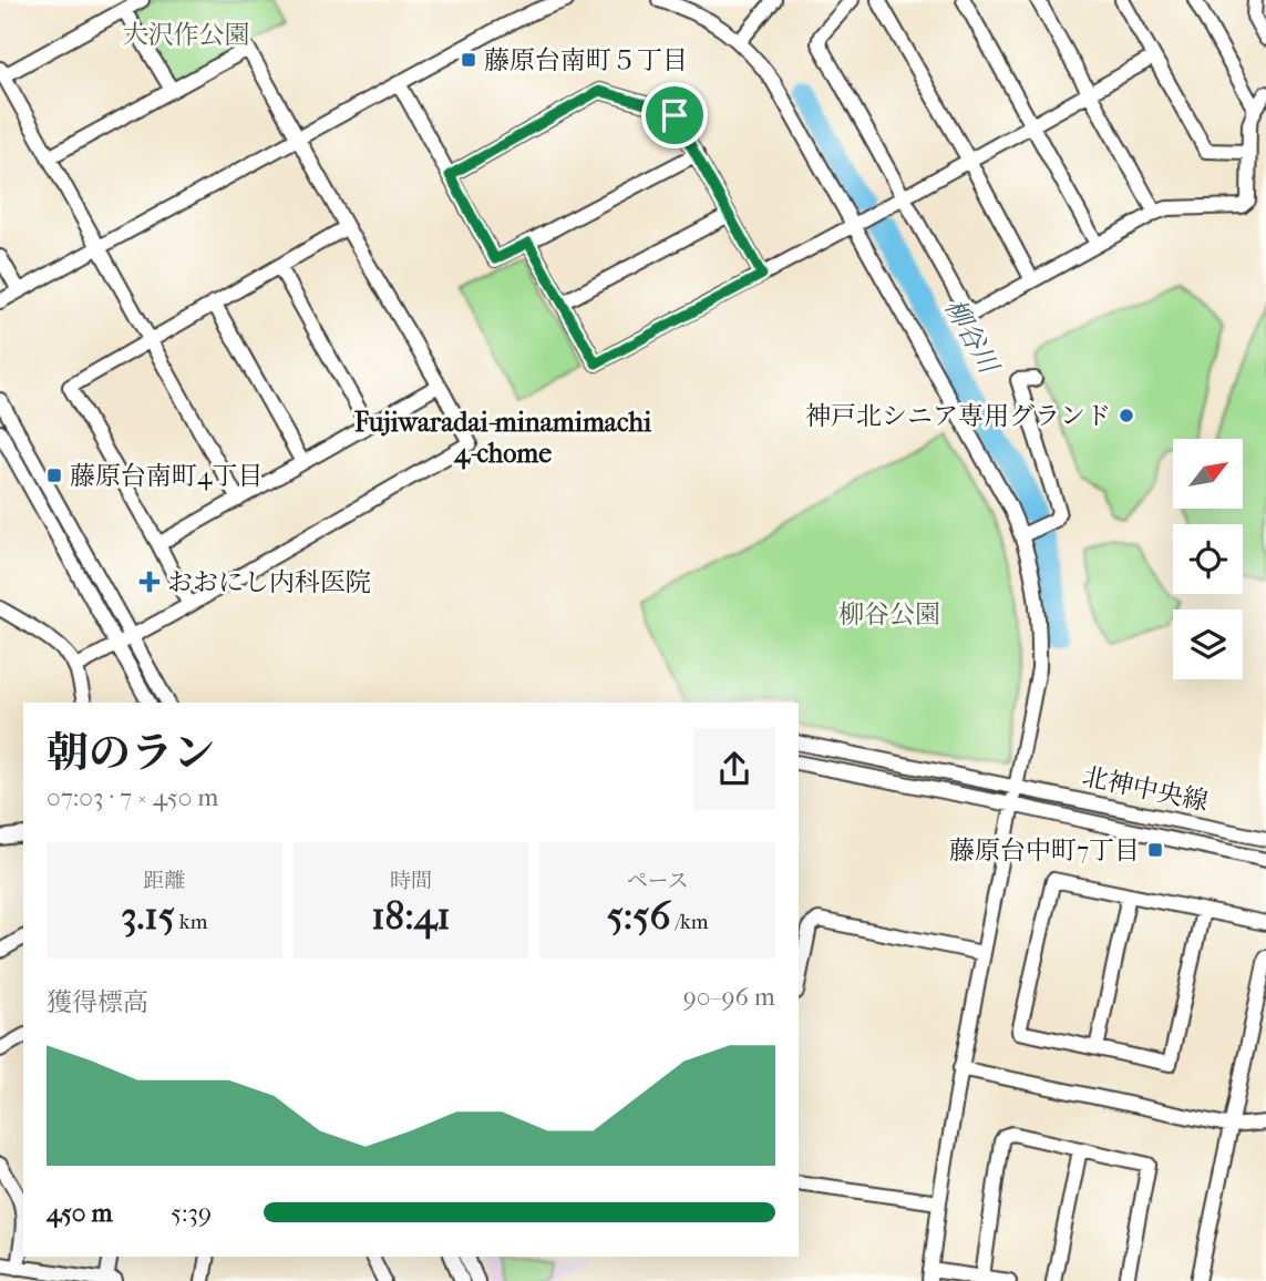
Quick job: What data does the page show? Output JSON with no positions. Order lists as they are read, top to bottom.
{
  "streets": {
    "street": ["北神中央線"]
  },
  "districts": ["Fujiwaradai-minamimachi 4-chome"],
  "water": ["柳谷川"],
  "parks": ["大沢作公園", "柳谷公園"],
  "places": {
    "transit": ["藤原台南町５丁目", "藤原台南町4丁目", "藤原台中町7丁目"],
    "other": ["神戸北シニア専用グランド"],
    "health": ["おおにし内科医院"]
  },
  "north": "top right",
  "page": {
    "heading": ["朝のラン", "07:03 · 7 × 450 m"],
    "stats": [
      ["距離", "3.15 km"],
      ["時間", "18:41"],
      ["ペース", "5:56 /km"]
    ],
    "chart": ["獲得標高", "90–96 m"],
    "list": [
      {
        "name": "450 m",
        "note": "5:39"
      }
    ]
  }
}
